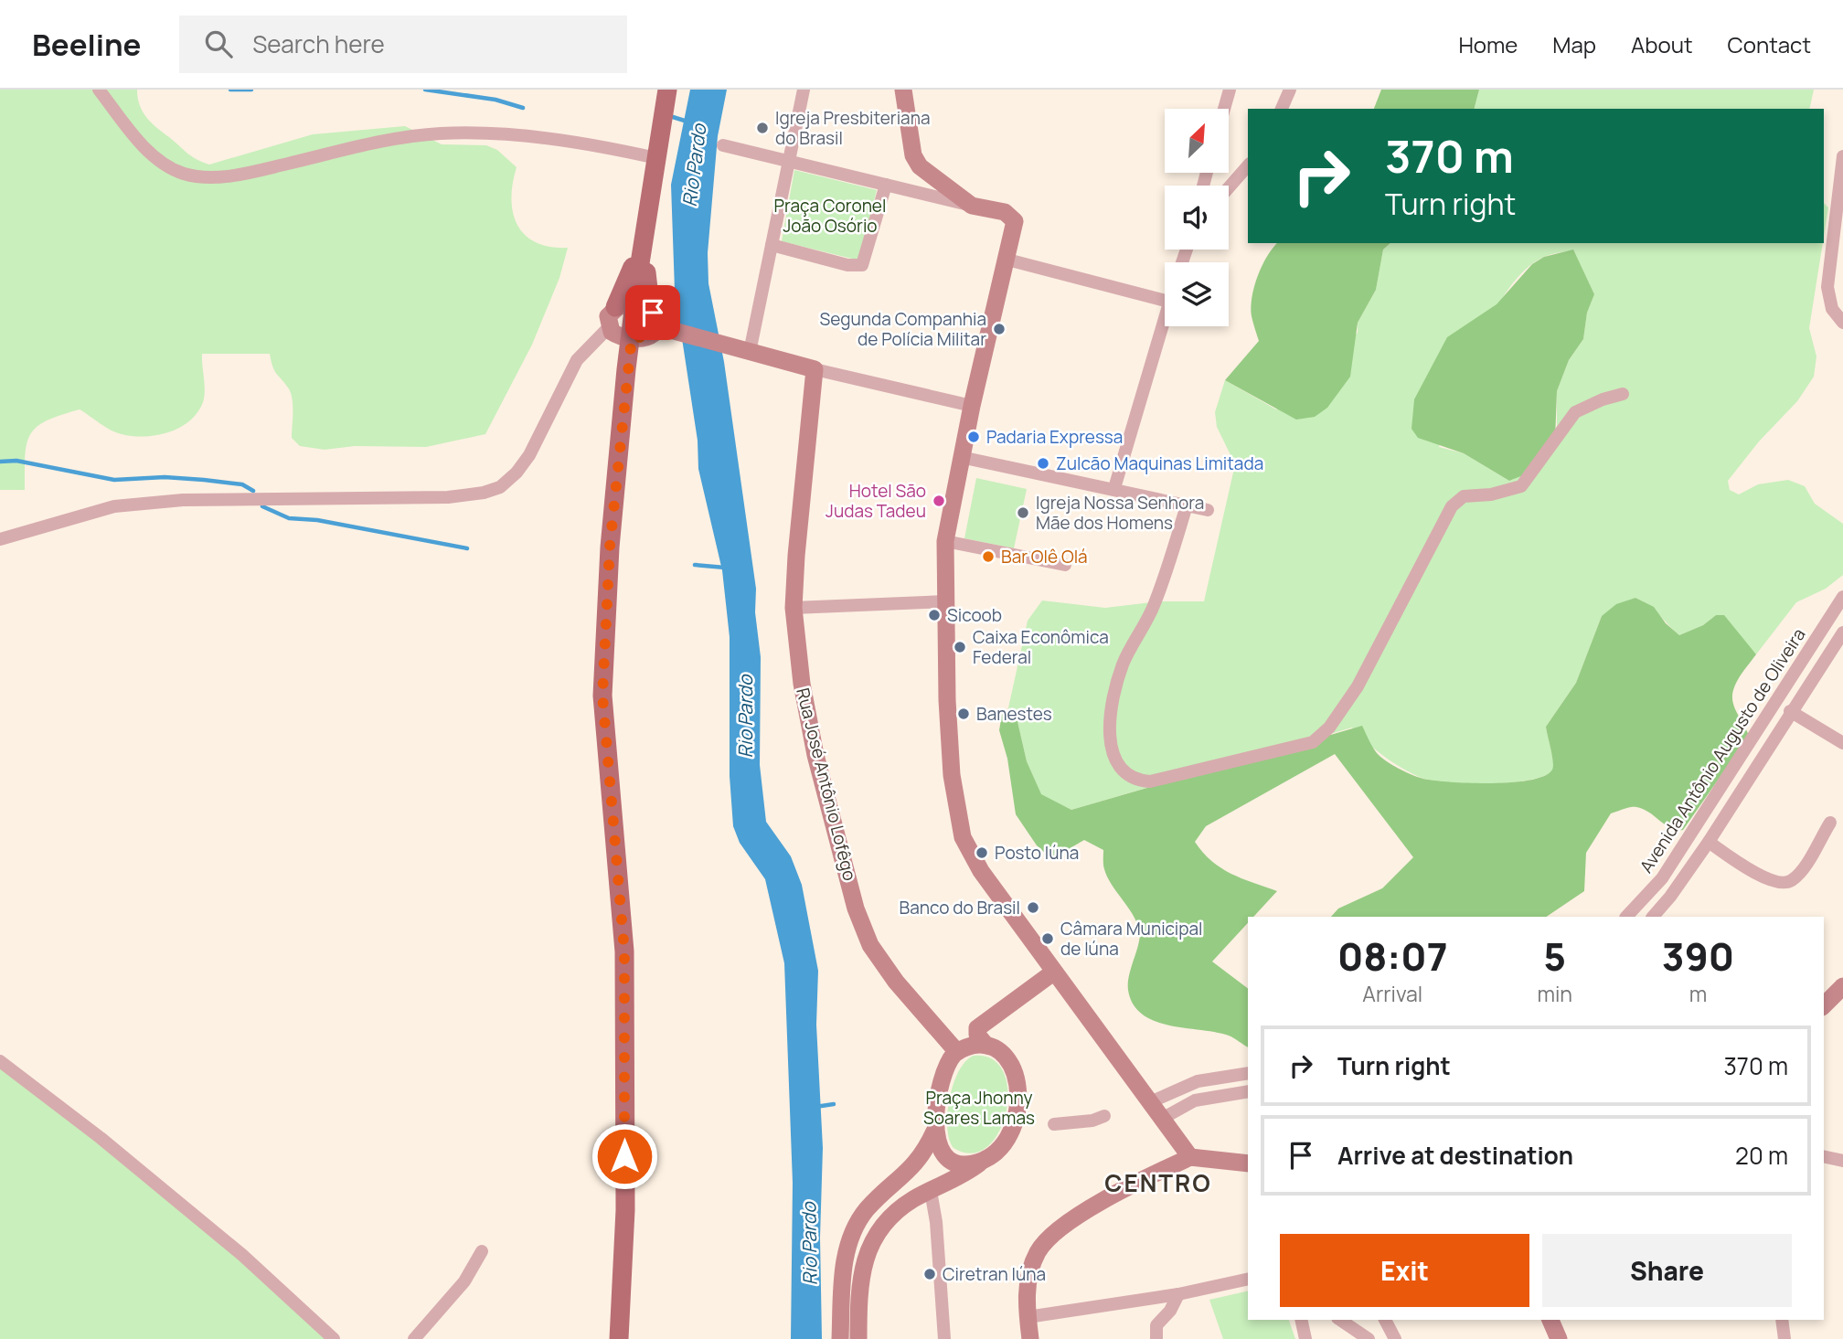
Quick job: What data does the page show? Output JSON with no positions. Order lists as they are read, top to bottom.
{
  "streets": {
    "street": ["Avenida Antônio Augusto de Oliveira", "Rua José Antônio Lofêgo"]
  },
  "districts": ["CENTRO"],
  "water": ["Rio Pardo"],
  "parks": ["Praça Coronel João Osório", "Praça Jhonny Soares Lamas"],
  "places": [
    "Igreja Presbiteriana do Brasil",
    "Segunda Companhia de Polícia Militar",
    "Padaria Expressa",
    "Zulcão Maquinas Limitada",
    "Hotel São Judas Tadeu",
    "Igreja Nossa Senhora Mãe dos Homens",
    "Bar Olê Olá",
    "Sicoob",
    "Caixa Econômica Federal",
    "Banestes",
    "Posto Iúna",
    "Banco do Brasil",
    "Câmara Municipal de Iúna",
    "Ciretran Iúna"
  ],
  "north": "top right",
  "page": {
    "header": "Beeline",
    "search": "Search here",
    "nav": [
      "Home",
      "Map",
      "About",
      "Contact"
    ],
    "turn": ["370 m", "Turn right"],
    "eta": [
      "08:07",
      "Arrival",
      "5",
      "min",
      "390",
      "m"
    ],
    "list": [
      {
        "name": "Turn right",
        "value": "370 m"
      },
      {
        "name": "Arrive at destination",
        "value": "20 m"
      }
    ],
    "buttons": ["Exit", "Share"]
  }
}
